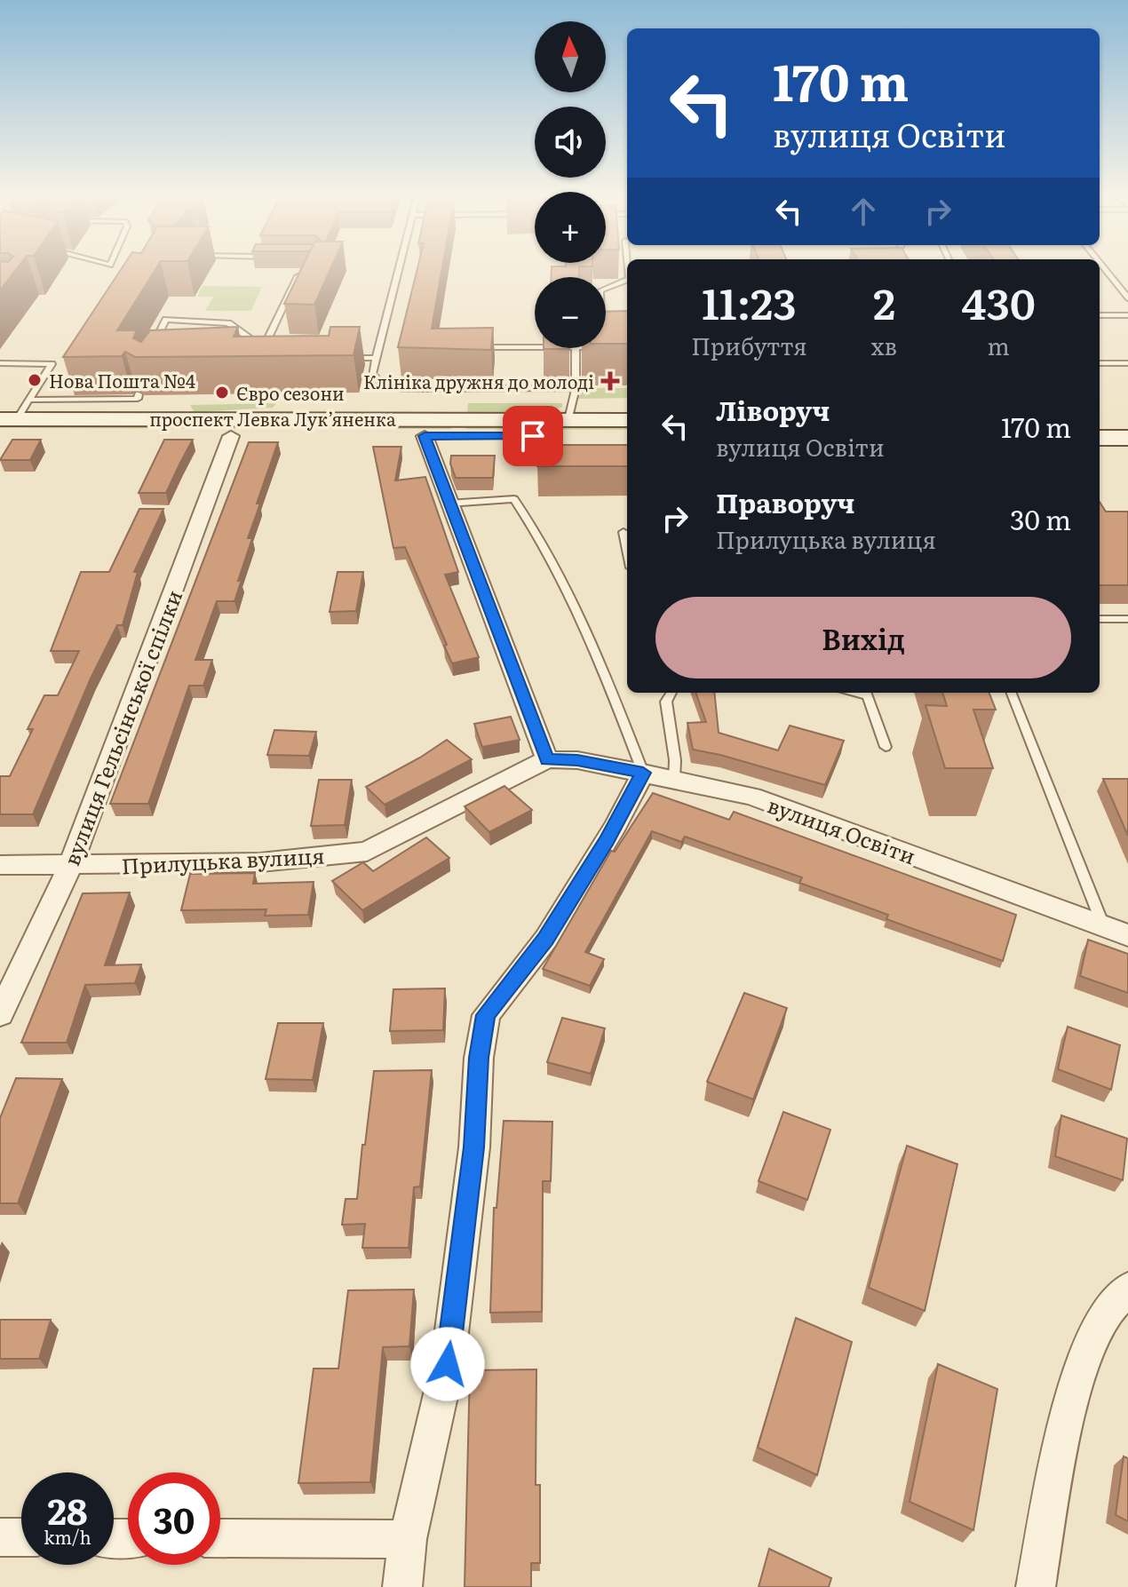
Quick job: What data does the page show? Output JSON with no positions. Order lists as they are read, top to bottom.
{
  "streets": {
    "main road": ["проспект Левка Лукʼяненка"],
    "street": ["вулиця Гельсінської спілки", "вулиця Освіти", "Прилуцька вулиця"]
  },
  "crossings": [
    ["проспект Левка Лукʼяненка", "вулиця Гельсінської спілки"],
    ["вулиця Гельсінської спілки", "Прилуцька вулиця"],
    ["вулиця Освіти", "Прилуцька вулиця"]
  ],
  "places": {
    "other": ["Нова Пошта №4", "Євро сезони"],
    "health": ["Клініка дружня до молоді"]
  },
  "north": "top",
  "page": {
    "map_buttons": ["+", "−"],
    "turn": ["170 m", "вулиця Освіти"],
    "eta": [
      "11:23",
      "Прибуття",
      "2",
      "хв",
      "430",
      "m"
    ],
    "list": [
      {
        "name": "Ліворуч",
        "note": "вулиця Освіти",
        "value": "170 m"
      },
      {
        "name": "Праворуч",
        "note": "Прилуцька вулиця",
        "value": "30 m"
      }
    ],
    "buttons": "Вихід",
    "speed": "28 km/h",
    "limit": "30"
  }
}
